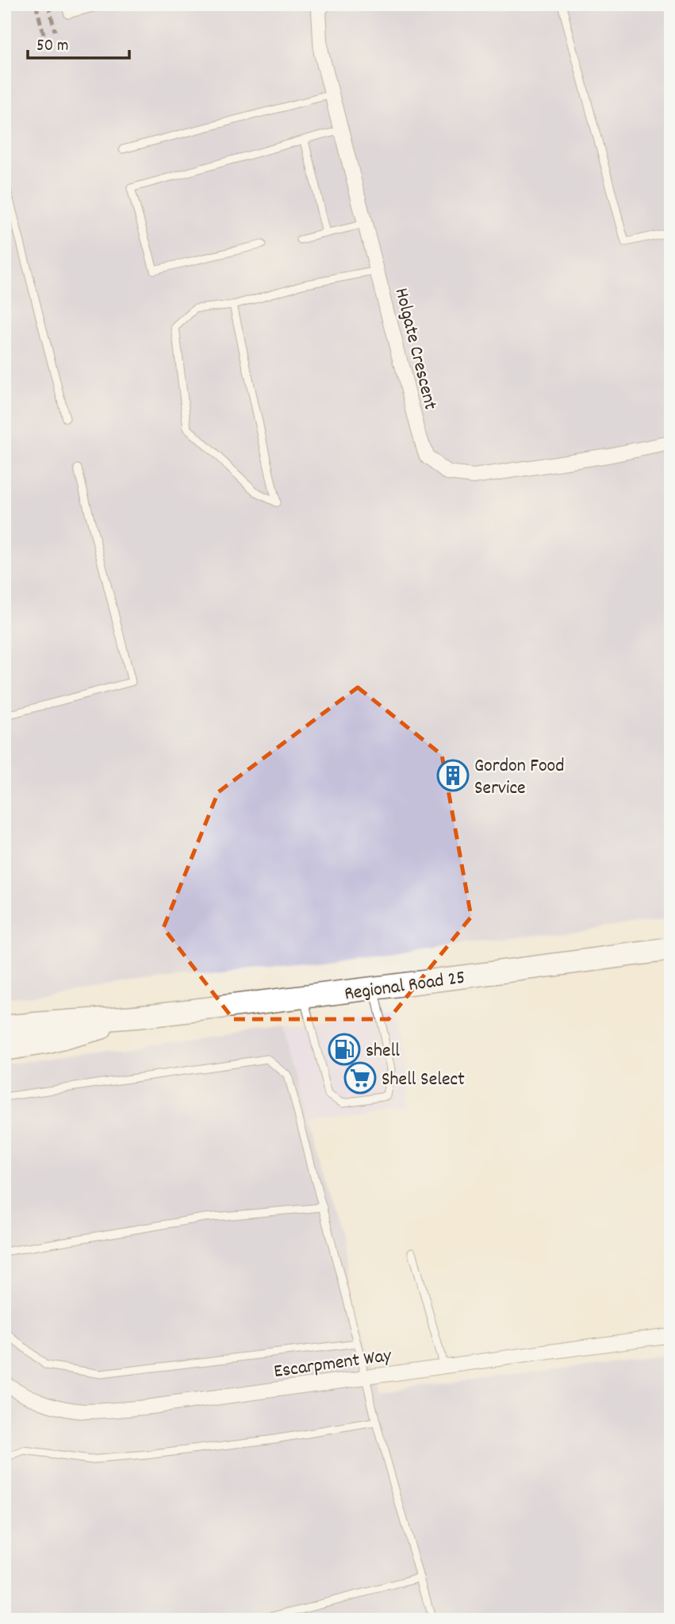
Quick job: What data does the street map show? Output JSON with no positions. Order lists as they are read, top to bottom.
{
  "streets": {
    "main road": ["Regional Road 25"],
    "street": ["Holgate Crescent", "Escarpment Way"]
  },
  "places": {
    "building": ["Gordon Food Service"],
    "fuel station": ["shell"],
    "supermarket": ["Shell Select"]
  },
  "scale_bar": "50 m"
}
